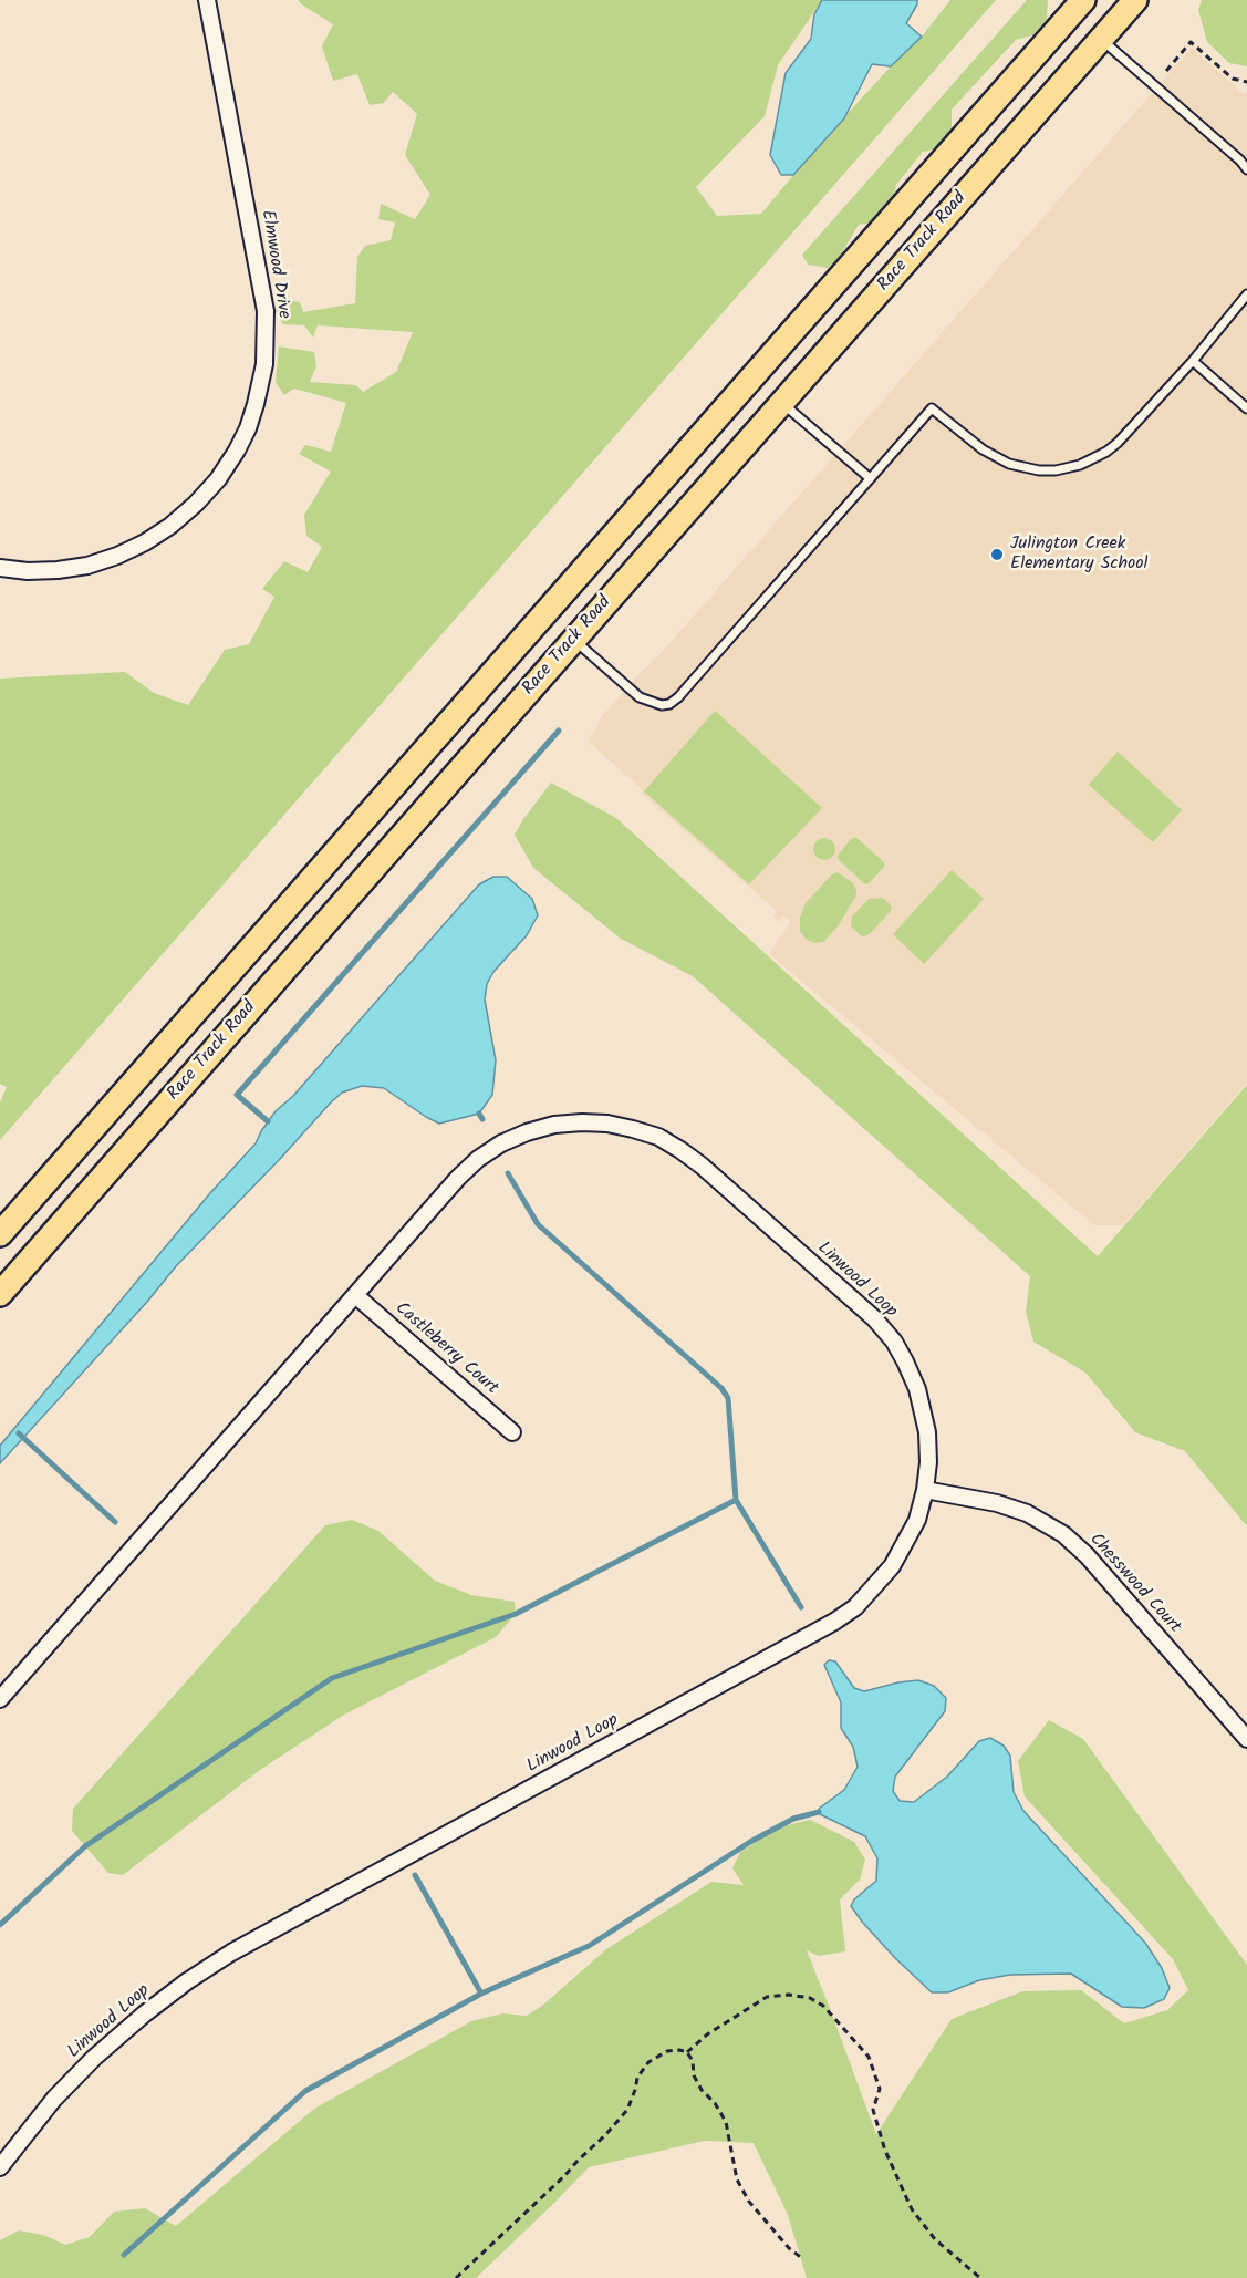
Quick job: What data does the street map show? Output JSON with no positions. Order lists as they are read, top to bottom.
{
  "streets": {
    "main road": ["Race Track Road"],
    "street": [
      "Elmwood Drive",
      "Linwood Loop",
      "Castleberry Court",
      "Chesswood Court"
    ]
  },
  "crossings": [
    ["Linwood Loop", "Castleberry Court"],
    ["Linwood Loop", "Chesswood Court"]
  ],
  "places": ["Julington Creek Elementary School"]
}
